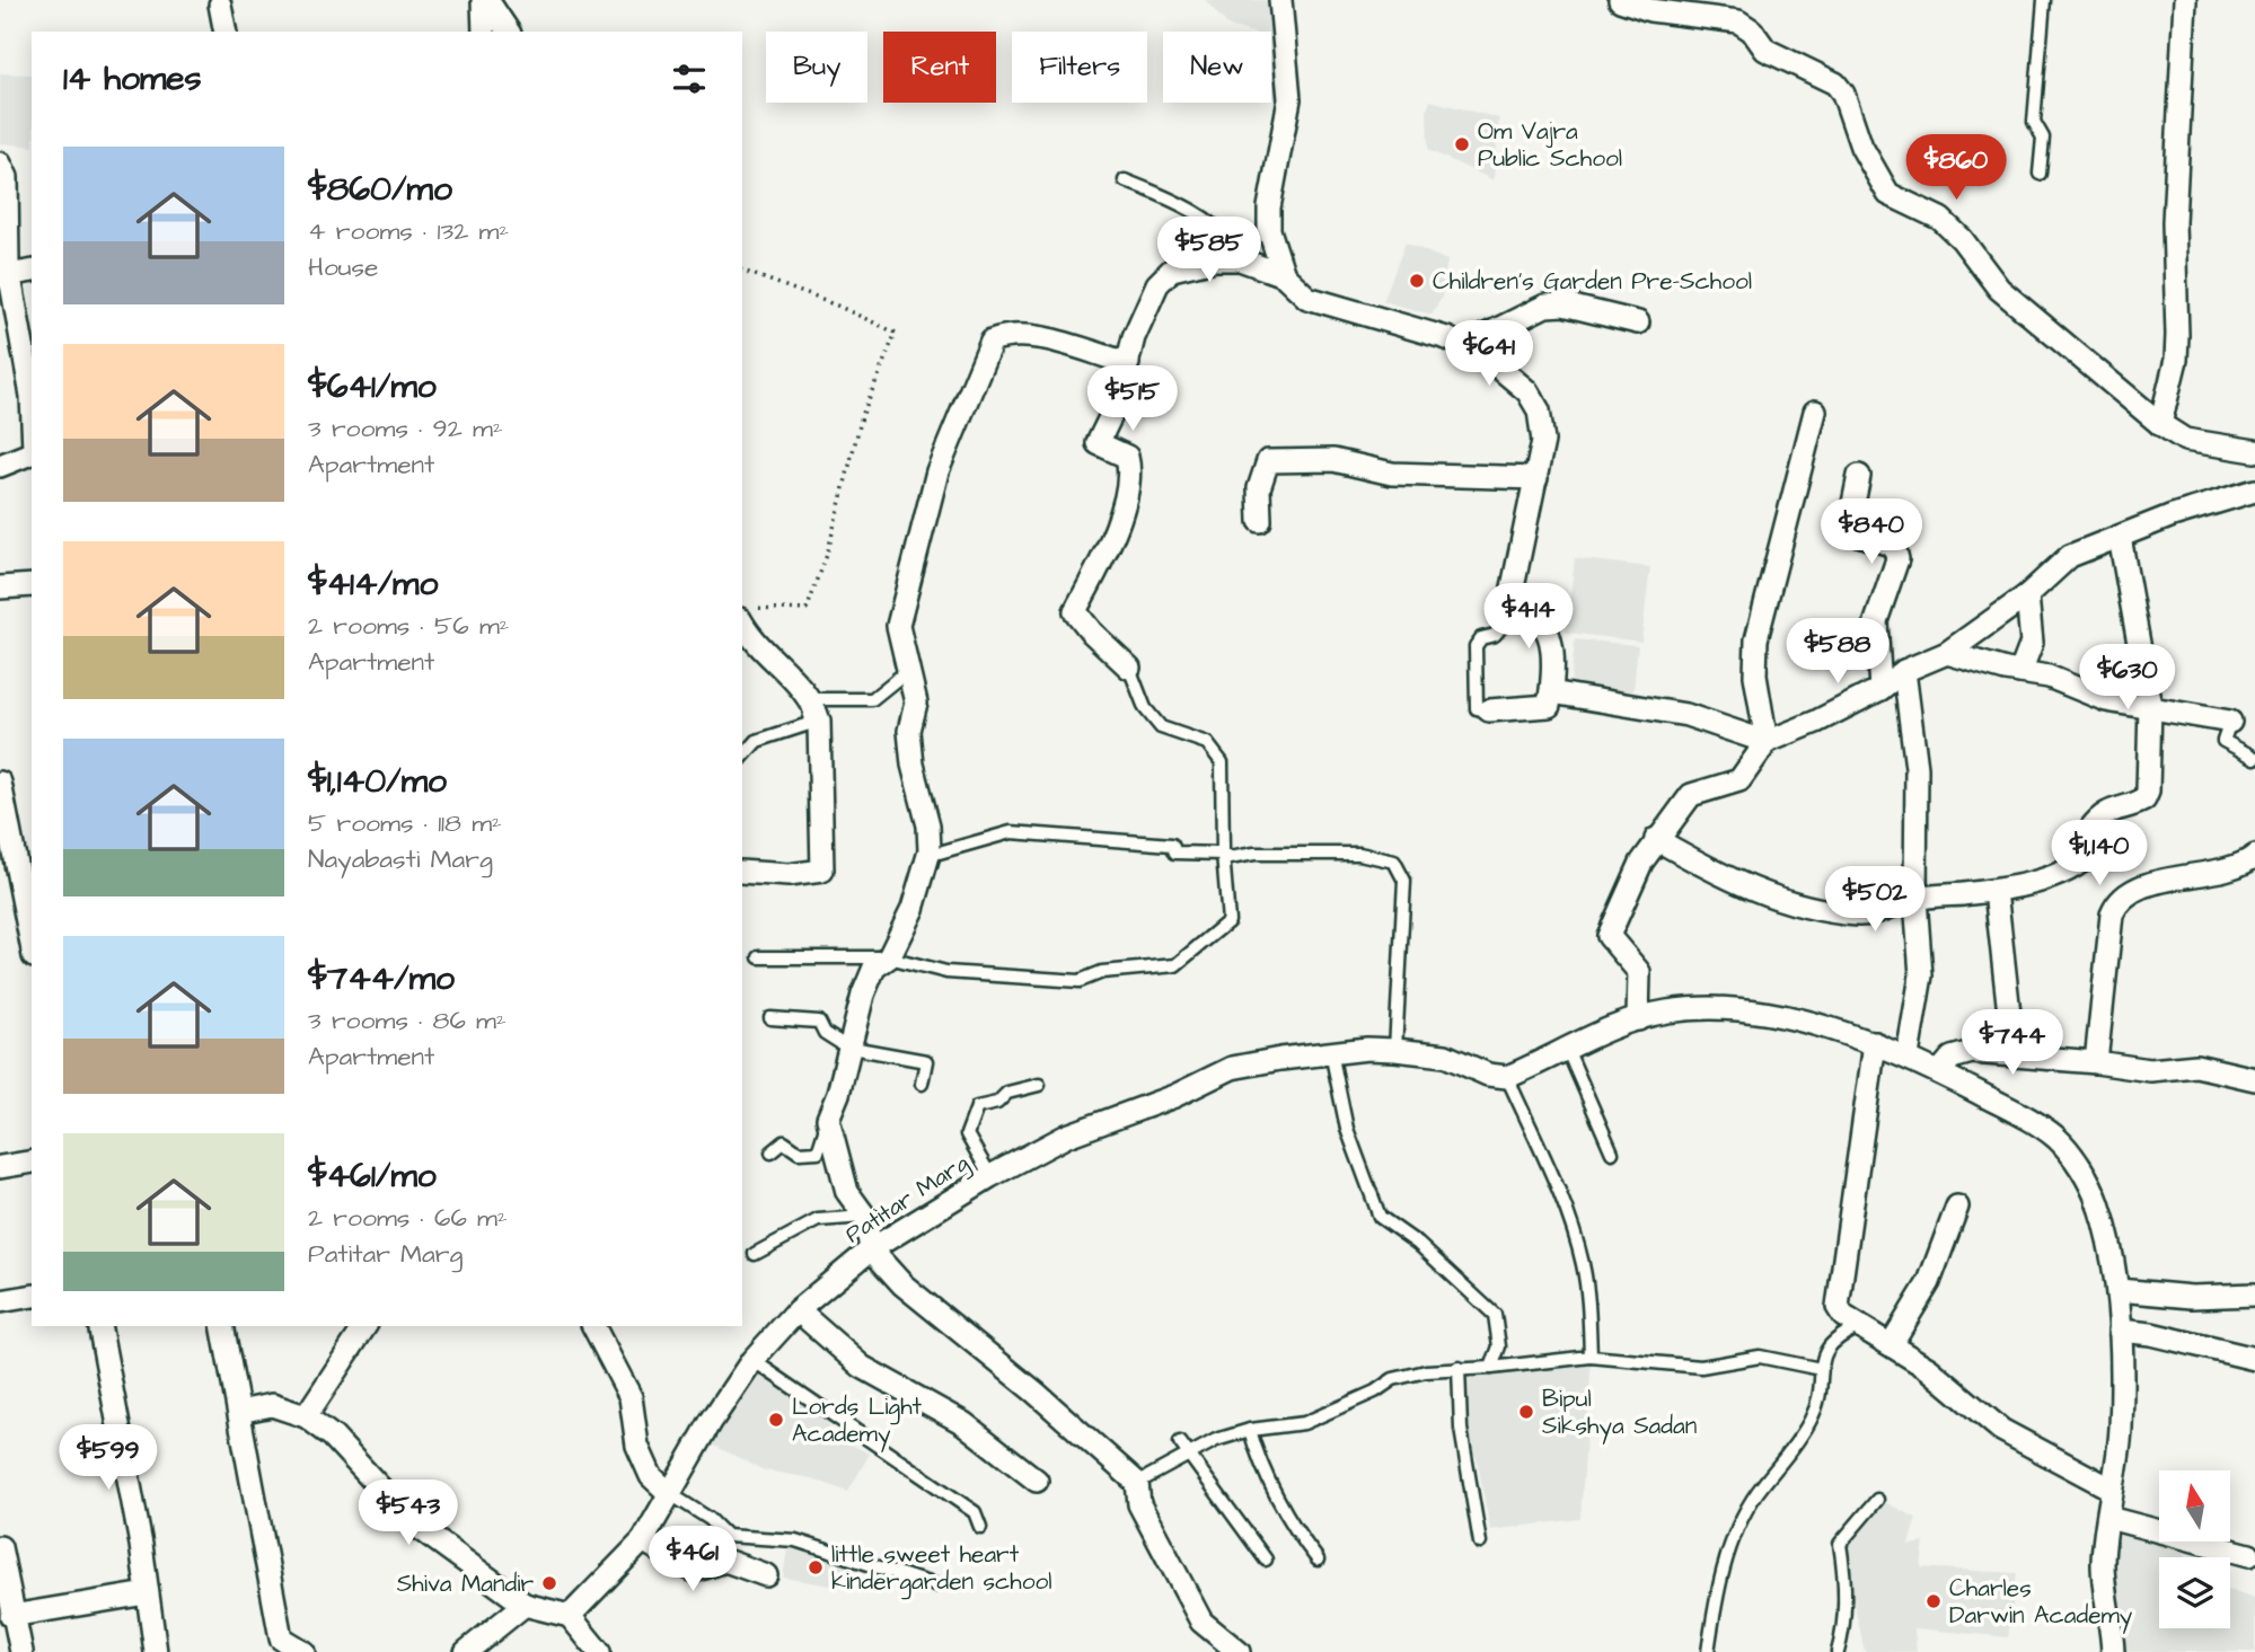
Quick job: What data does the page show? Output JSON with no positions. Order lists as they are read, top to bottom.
{
  "streets": {
    "street": ["Patitar Marg"]
  },
  "places": [
    "Om Vajra Public School",
    "Children's Garden Pre-School",
    "Bipul Sikshya Sadan",
    "Lords Light Academy",
    "little sweet heart kindergarden school",
    "Shiva Mandir",
    "Charles Darwin Academy"
  ],
  "north": "top",
  "page": {
    "chip": [
      "Buy",
      "Rent",
      "Filters",
      "New"
    ],
    "heading": "14 homes",
    "list": [
      {
        "name": "$860/mo",
        "note": "4 rooms · 132 m² · House"
      },
      {
        "name": "$641/mo",
        "note": "3 rooms · 92 m² · Apartment"
      },
      {
        "name": "$414/mo",
        "note": "2 rooms · 56 m² · Apartment"
      },
      {
        "name": "$1,140/mo",
        "note": "5 rooms · 118 m² · Nayabasti Marg"
      },
      {
        "name": "$744/mo",
        "note": "3 rooms · 86 m² · Apartment"
      },
      {
        "name": "$461/mo",
        "note": "2 rooms · 66 m² · Patitar Marg"
      }
    ],
    "price": [
      "$860",
      "$585",
      "$641",
      "$515",
      "$840",
      "$414",
      "$588",
      "$630",
      "$1,140",
      "$502",
      "$744",
      "$599",
      "$543",
      "$461"
    ]
  }
}
